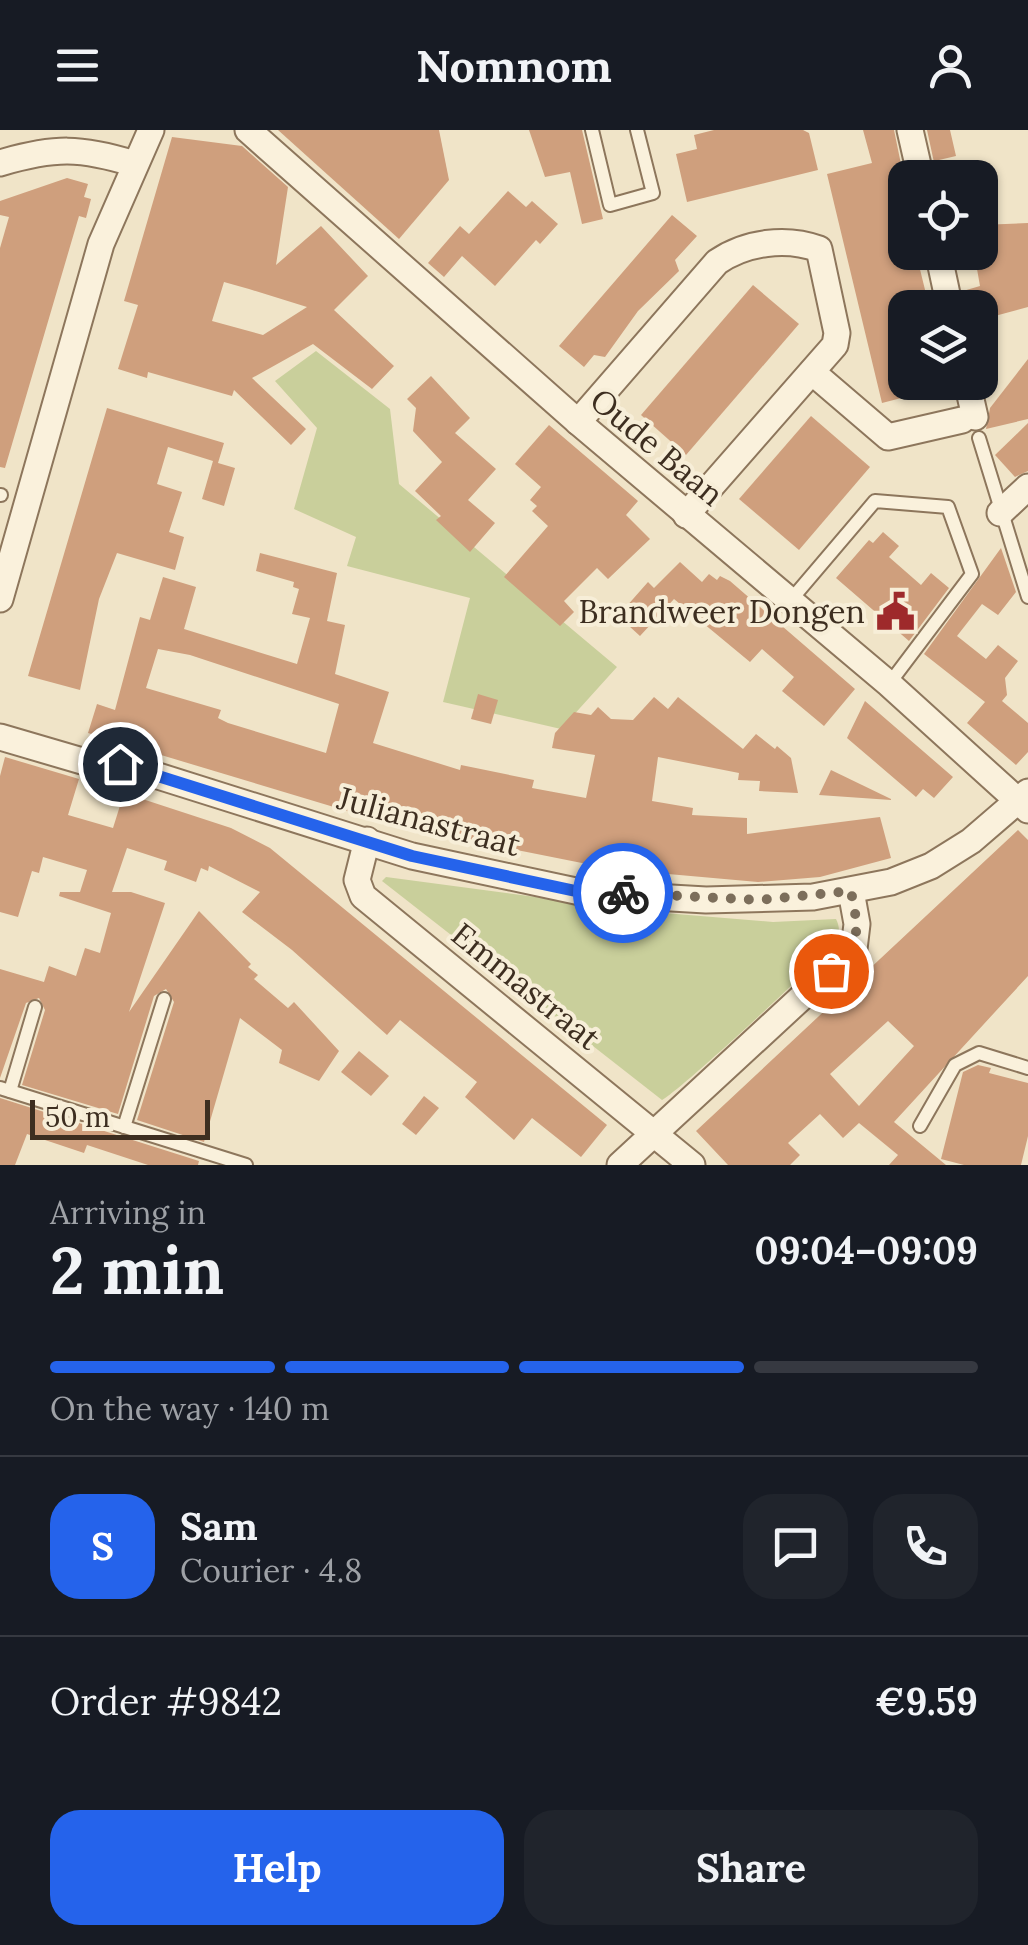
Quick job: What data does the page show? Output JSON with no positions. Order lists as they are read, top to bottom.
{
  "streets": {
    "street": ["Oude Baan", "Julianastraat", "Emmastraat"]
  },
  "crossings": [
    ["Oude Baan", "Julianastraat"],
    ["Julianastraat", "Emmastraat"]
  ],
  "places": {
    "public building": ["Brandweer Dongen"]
  },
  "scale_bar": "50 m",
  "page": {
    "header": "Nomnom",
    "scale": "50 m",
    "heading": ["2 min", "Arriving in", "09:04–09:09"],
    "panel": [
      "Sam",
      "Courier · 4.8",
      "Order #9842",
      "€9.59"
    ],
    "bar": "On the way · 140 m",
    "round": "S",
    "buttons": ["Help", "Share"]
  }
}
